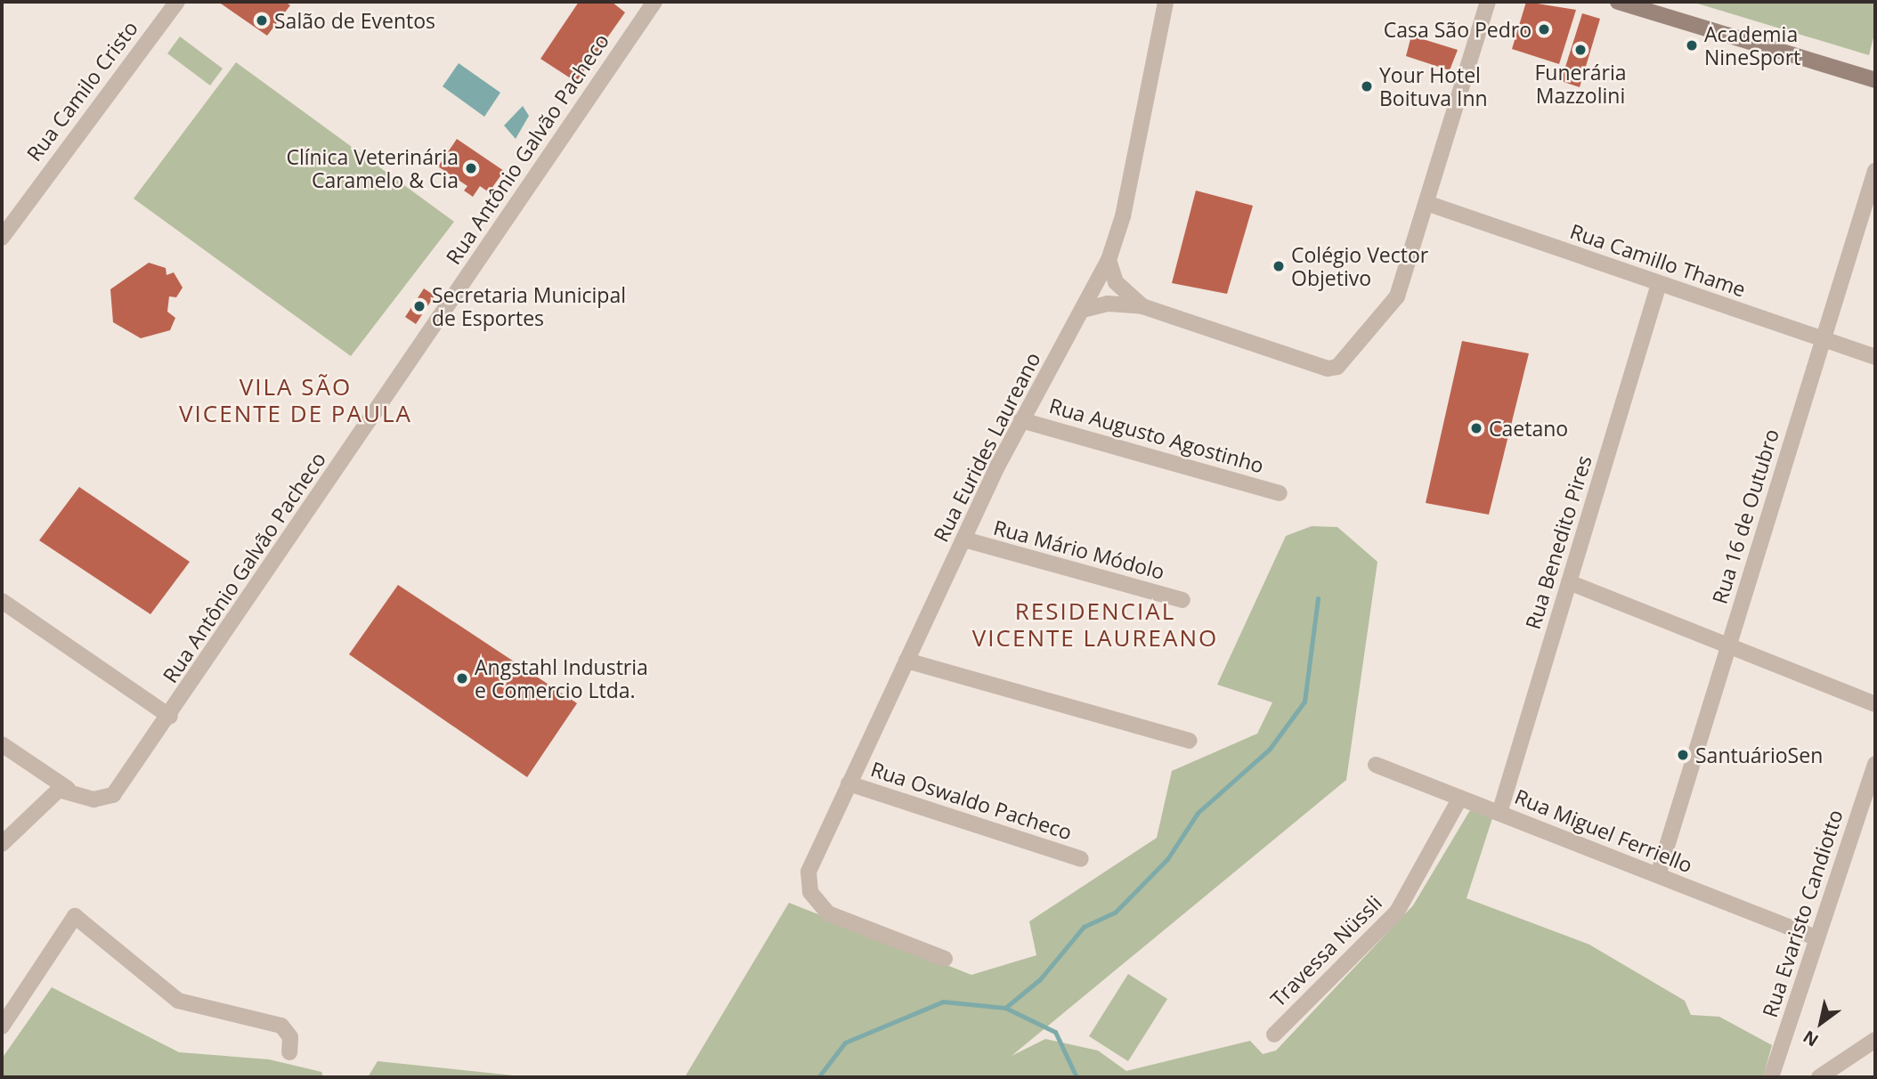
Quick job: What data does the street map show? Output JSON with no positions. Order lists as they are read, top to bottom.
{
  "streets": {
    "street": [
      "Rua Camilo Cristo",
      "Rua Antônio Galvão Pacheco",
      "Rua Camillo Thame",
      "Rua Augusto Agostinho",
      "Rua Eurides Laureano",
      "Rua 16 de Outubro",
      "Rua Benedito Pires",
      "Rua Mário Módolo",
      "Rua Oswaldo Pacheco",
      "Rua Miguel Ferriello",
      "Rua Evaristo Candiotto",
      "Travessa Nüssli"
    ]
  },
  "crossings": [
    ["Rua Camillo Thame", "Rua 16 de Outubro"],
    ["Rua Camillo Thame", "Rua Benedito Pires"],
    ["Rua Augusto Agostinho", "Rua Eurides Laureano"],
    ["Rua Eurides Laureano", "Rua Mário Módolo"],
    ["Rua Eurides Laureano", "Rua Oswaldo Pacheco"],
    ["Rua 16 de Outubro", "Rua Miguel Ferriello"],
    ["Rua Benedito Pires", "Rua Miguel Ferriello"],
    ["Rua Miguel Ferriello", "Rua Evaristo Candiotto"],
    ["Rua Miguel Ferriello", "Travessa Nüssli"]
  ],
  "districts": ["VILA SÃO VICENTE DE PAULA", "RESIDENCIAL VICENTE LAUREANO"],
  "places": [
    "Salão de Eventos",
    "Casa São Pedro",
    "Academia NineSport",
    "Funerária Mazzolini",
    "Your Hotel Boituva Inn",
    "Clínica Veterinária Caramelo & Cia",
    "Colégio Vector Objetivo",
    "Secretaria Municipal de Esportes",
    "Caetano",
    "Angstahl Industria e Comercio Ltda.",
    "SantuárioSen"
  ],
  "north": "bottom left"
}
